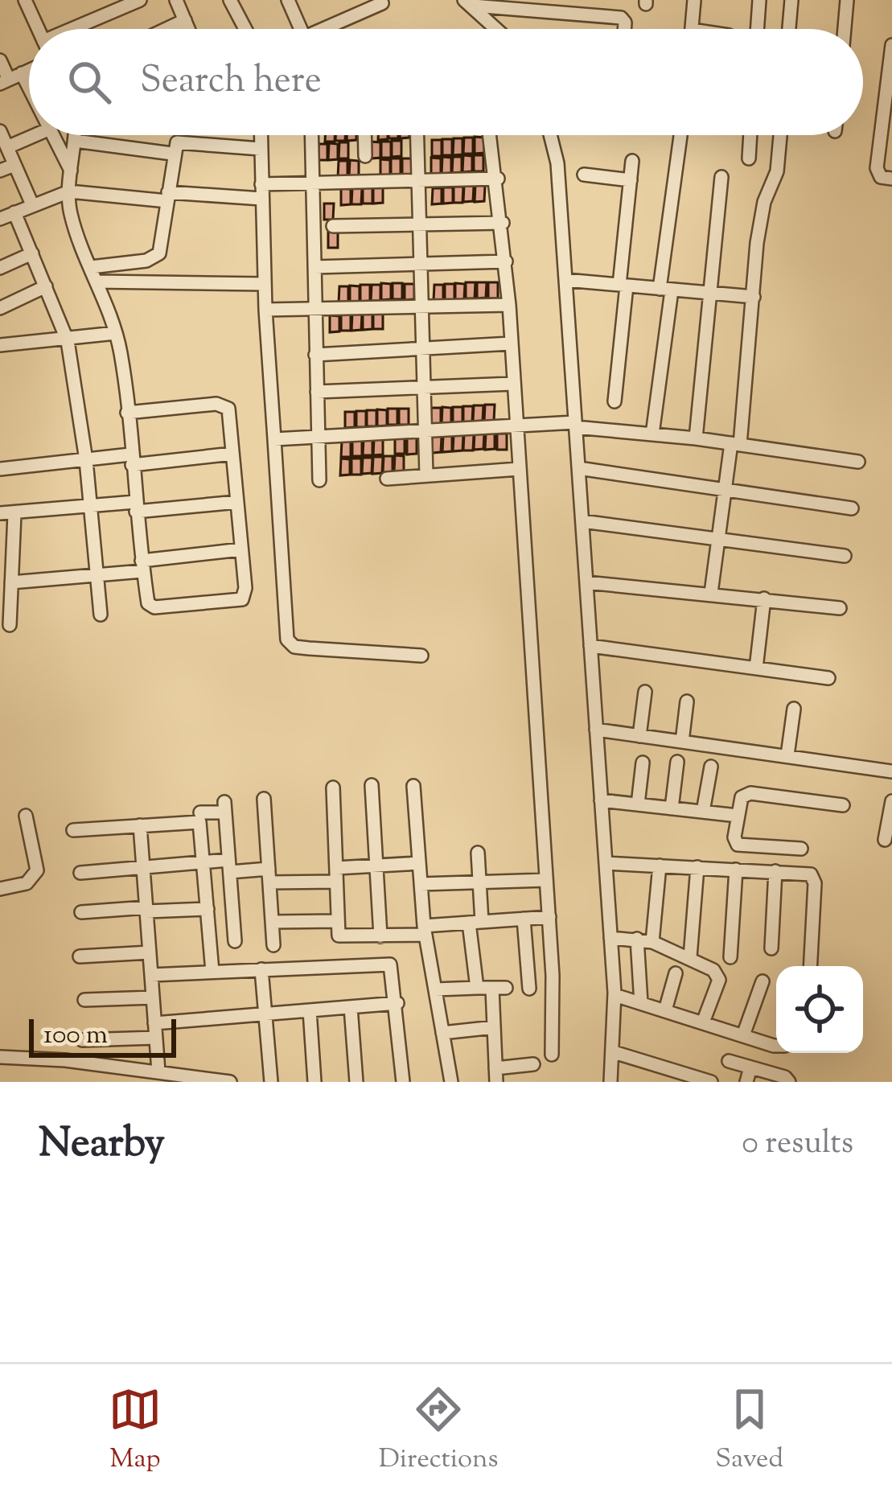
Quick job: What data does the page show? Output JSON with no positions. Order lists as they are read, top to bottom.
{
  "scale_bar": "100 m",
  "page": {
    "search": "Search here",
    "scale": "100 m",
    "heading": ["Nearby", "0 results"],
    "nav": ["Map", "Directions", "Saved"]
  }
}
